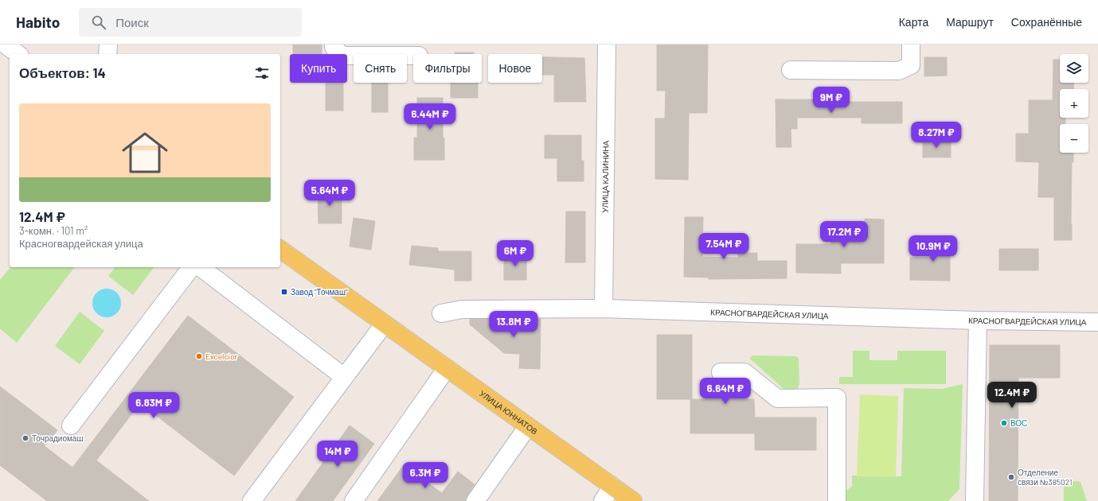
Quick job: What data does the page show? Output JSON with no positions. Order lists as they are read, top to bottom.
{
  "streets": {
    "main road": ["УЛИЦА ЮННАТОВ"],
    "street": ["УЛИЦА КАЛИНИНА", "КРАСНОГВАРДЕЙСКАЯ УЛИЦА"]
  },
  "crossings": [
    ["УЛИЦА КАЛИНИНА", "КРАСНОГВАРДЕЙСКАЯ УЛИЦА"]
  ],
  "places": {
    "transit": ["Завод \"Точмаш\""],
    "other": [
      "Excelcior",
      "ВОС",
      "Точрадиомаш",
      "Отделение связи №385021"
    ]
  },
  "page": {
    "header": "Habito",
    "search": "Поиск",
    "nav": ["Карта", "Маршрут", "Сохранённые"],
    "map_buttons": ["+", "−"],
    "chip": [
      "Купить",
      "Снять",
      "Фильтры",
      "Новое"
    ],
    "heading": "Объектов: 14",
    "price": [
      "9M ₽",
      "6.44M ₽",
      "8.27M ₽",
      "5.64M ₽",
      "17.2M ₽",
      "7.54M ₽",
      "10.9M ₽",
      "6M ₽",
      "13.8M ₽",
      "6.64M ₽",
      "12.4M ₽",
      "6.83M ₽",
      "14M ₽",
      "6.3M ₽"
    ],
    "list": [
      {
        "name": "12.4M ₽",
        "note": "3-комн. · 101 m² · Красногвардейская улица"
      }
    ]
  }
}
